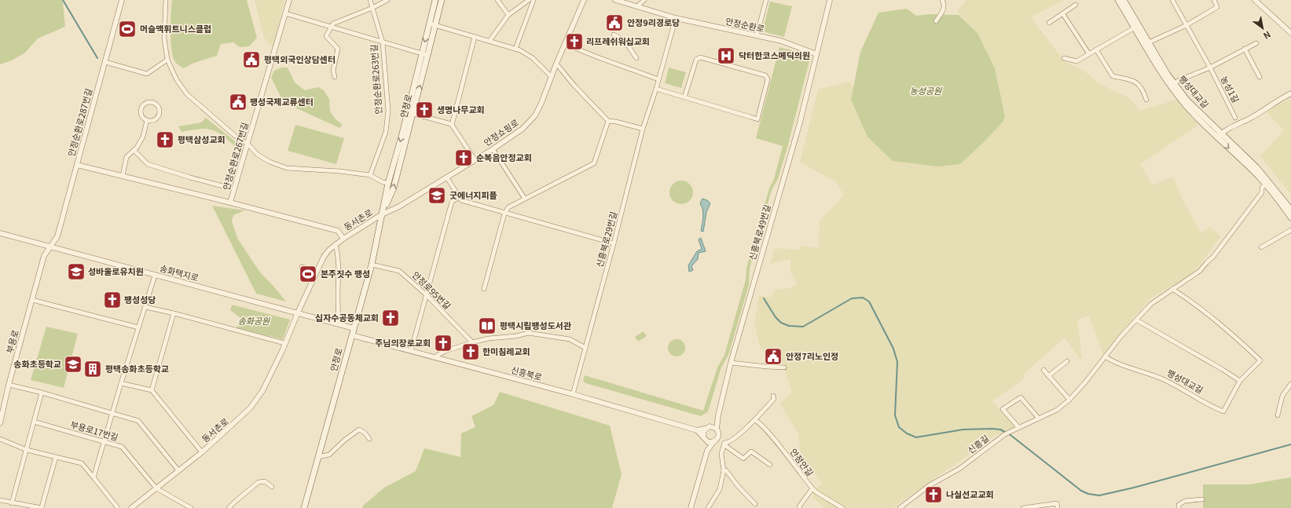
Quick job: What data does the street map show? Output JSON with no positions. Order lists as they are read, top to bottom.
{
  "streets": {
    "main road": ["팽성대교길", "안정로"],
    "street": [
      "안정순환로",
      "안정순환로263번길",
      "농성1길",
      "안정순환로287번길",
      "안정쇼핑로",
      "안정순환로267번길",
      "동서촌로",
      "신흥북로49번길",
      "신흥북로29번길",
      "송화택지로",
      "안정로95번길",
      "부용로",
      "신흥북로",
      "부용로17번길",
      "신흥길",
      "안정안길"
    ]
  },
  "crossings": [
    ["안정순환로", "신흥북로49번길"],
    ["안정순환로", "신흥북로29번길"],
    ["안정로", "안정쇼핑로"],
    ["안정로", "동서촌로"],
    ["안정로", "송화택지로"],
    ["안정로", "안정로95번길"],
    ["안정로", "신흥북로"],
    ["안정순환로287번길", "안정순환로267번길"],
    ["안정순환로287번길", "송화택지로"],
    ["안정순환로287번길", "부용로"],
    ["안정쇼핑로", "동서촌로"],
    ["안정순환로267번길", "동서촌로"],
    ["동서촌로", "송화택지로"],
    ["동서촌로", "부용로17번길"],
    ["신흥북로29번길", "신흥북로"],
    ["송화택지로", "부용로"]
  ],
  "parks": ["농성공원", "송화공원"],
  "places": {
    "public building": [
      "안정9리경로당",
      "평택외국인상담센터",
      "팽성국제교류센터",
      "안정7리노인정"
    ],
    "sports": ["머슬맥휘트니스클럽", "본주짓수 팽성"],
    "church": [
      "리프레쉬워십교회",
      "생명나무교회",
      "평택삼성교회",
      "순복음안정교회",
      "팽성성당",
      "십자수공동체교회",
      "주님의장로교회",
      "한미침례교회",
      "나실선교교회"
    ],
    "hospital": ["닥터한코스메딕의원"],
    "school or university": ["굿에너지피플", "성바울로유치원", "송화초등학교"],
    "library": ["평택시립팽성도서관"],
    "building": ["평택송화초등학교"]
  },
  "north": "bottom right"
}
